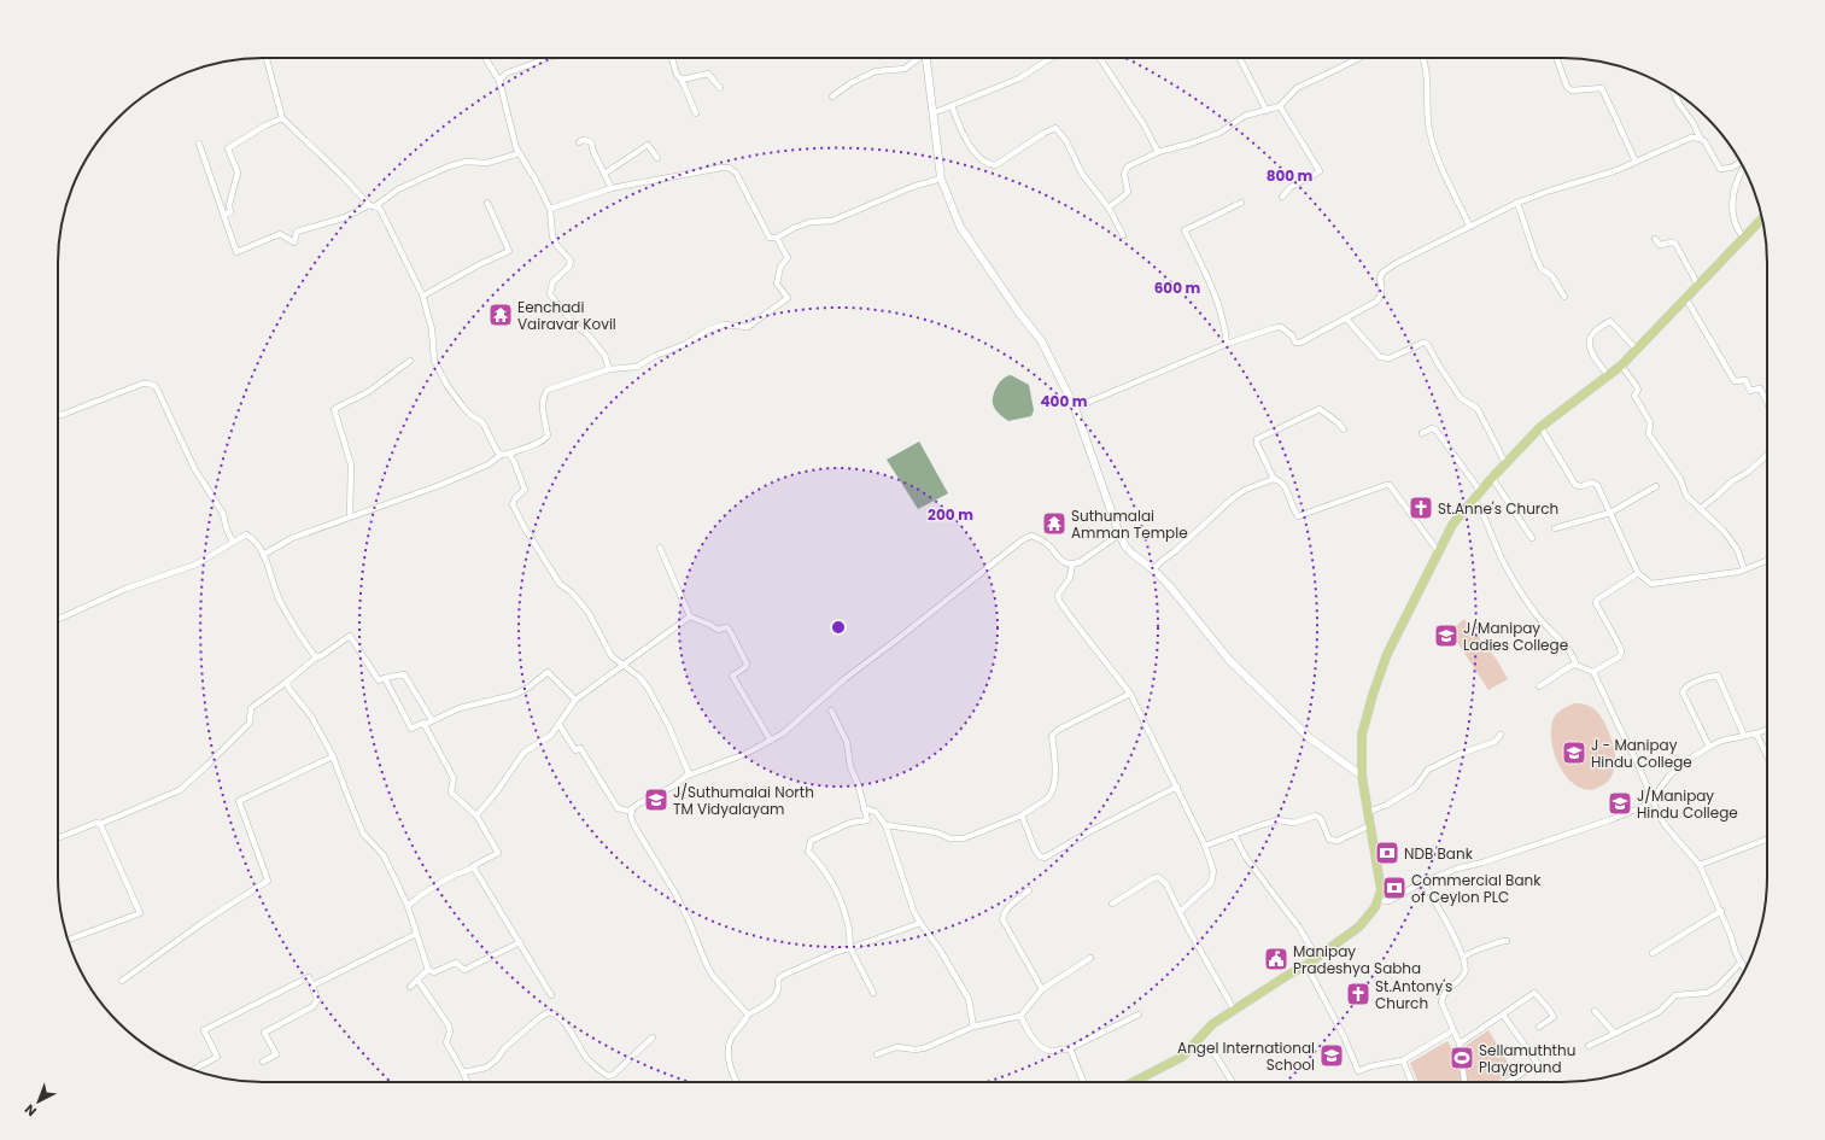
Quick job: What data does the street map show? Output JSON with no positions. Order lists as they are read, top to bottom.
{
  "places": {
    "temple": ["Eenchadi Vairavar Kovil", "Suthumalai Amman Temple"],
    "church": ["St.Anne's Church", "St.Antony's Church"],
    "school or university": [
      "J/Manipay Ladies College",
      "J - Manipay Hindu College",
      "J/Suthumalai North TM Vidyalayam",
      "J/Manipay Hindu College",
      "Angel International School"
    ],
    "bank": ["NDB Bank", "Commercial Bank of Ceylon PLC"],
    "public building": ["Manipay Pradeshya Sabha"],
    "sports": ["Sellamuththu Playground"]
  },
  "north": "bottom left",
  "rings": [
    "800 m",
    "600 m",
    "400 m",
    "200 m"
  ]
}
